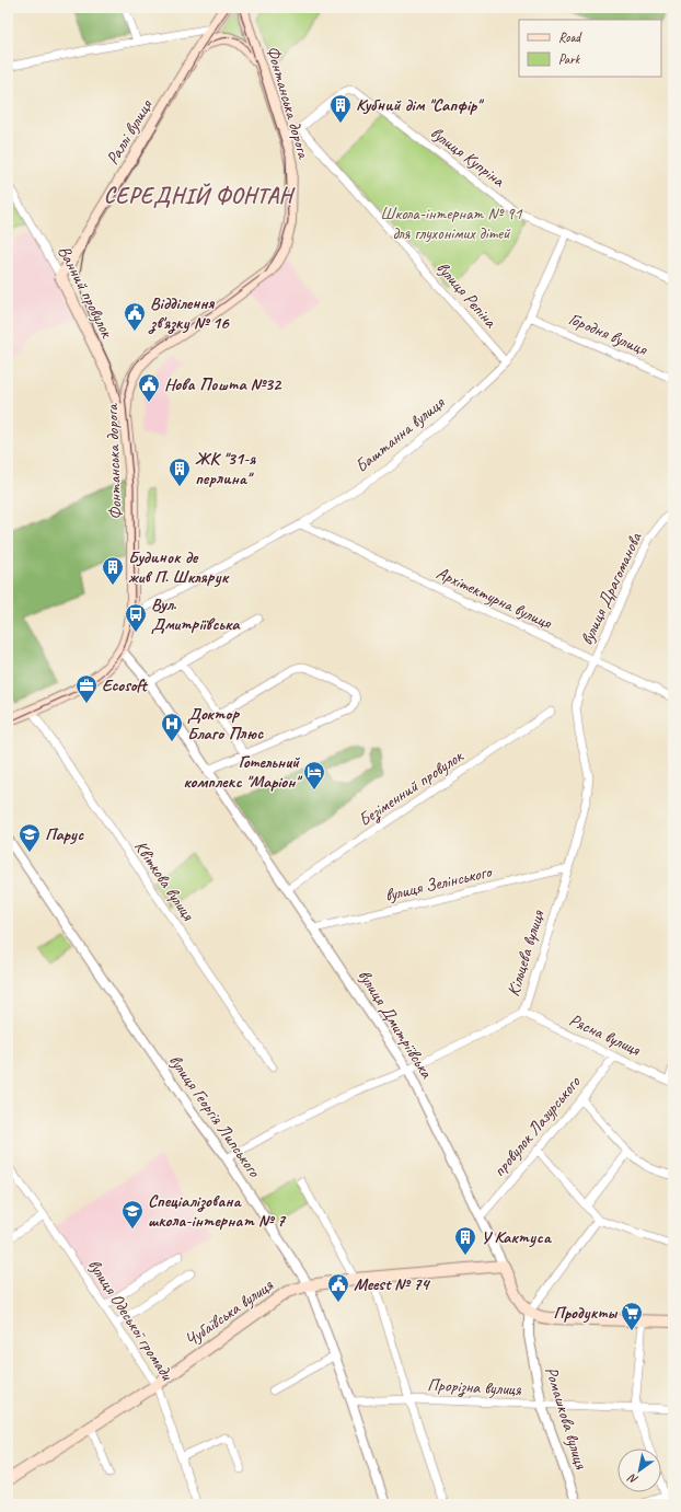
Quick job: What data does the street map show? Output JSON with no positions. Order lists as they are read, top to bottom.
{
  "streets": {
    "main road": [
      "Фонтанська дорога",
      "Раллі вулиця",
      "Ванний провулок",
      "вулиця Дмитріївська",
      "Чубаївська вулиця"
    ],
    "street": [
      "вулиця Купріна",
      "вулиця Рєпіна",
      "Городня вулиця",
      "Баштанна вулиця",
      "вулиця Драгоманова",
      "Архітектурна вулиця",
      "Безіменний провулок",
      "Квіткова вулиця",
      "вулиця Зелінського",
      "Кільцева вулиця",
      "Рясна вулиця",
      "вулиця Георгія Липського",
      "провулок Лазурського",
      "вулиця Одеської громади",
      "Прорізна вулиця",
      "Ромашкова вулиця"
    ]
  },
  "crossings": [
    ["Фонтанська дорога", "вулиця Купріна"],
    ["Фонтанська дорога", "Ванний провулок"],
    ["Фонтанська дорога", "Баштанна вулиця"],
    ["Фонтанська дорога", "Квіткова вулиця"],
    ["Фонтанська дорога", "вулиця Дмитріївська"],
    ["Раллі вулиця", "Ванний провулок"],
    ["вулиця Купріна", "вулиця Рєпіна"],
    ["вулиця Купріна", "Баштанна вулиця"],
    ["вулиця Рєпіна", "Баштанна вулиця"],
    ["Городня вулиця", "Баштанна вулиця"],
    ["Баштанна вулиця", "Архітектурна вулиця"],
    ["вулиця Драгоманова", "Архітектурна вулиця"],
    ["вулиця Драгоманова", "Кільцева вулиця"],
    ["Архітектурна вулиця", "Кільцева вулиця"],
    ["Безіменний провулок", "вулиця Дмитріївська"],
    ["вулиця Зелінського", "Кільцева вулиця"],
    ["вулиця Зелінського", "вулиця Дмитріївська"],
    ["Кільцева вулиця", "вулиця Дмитріївська"],
    ["Кільцева вулиця", "Рясна вулиця"],
    ["Кільцева вулиця", "вулиця Георгія Липського"],
    ["вулиця Дмитріївська", "провулок Лазурського"],
    ["вулиця Дмитріївська", "Чубаївська вулиця"],
    ["вулиця Дмитріївська", "Ромашкова вулиця"],
    ["Рясна вулиця", "провулок Лазурського"],
    ["вулиця Георгія Липського", "Чубаївська вулиця"],
    ["вулиця Георгія Липського", "Прорізна вулиця"],
    ["Чубаївська вулиця", "вулиця Одеської громади"],
    ["Прорізна вулиця", "Ромашкова вулиця"]
  ],
  "districts": ["СЕРЕДНІЙ ФОНТАН"],
  "parks": ["Школа-інтернат № 91 для глухонімих дітей"],
  "places": {
    "building": [
      "Кубний дім \"Сапфір\"",
      "ЖК \"31-я перлина\"",
      "Будинок де жив П. Шклярук",
      "У Кактуса"
    ],
    "public building": ["Відділення зв'язку № 16", "Нова Пошта №32", "Meest № 74"],
    "bus stop": ["Вул. Дмитріївська"],
    "office": ["Ecosoft"],
    "hospital": ["Доктор Благо Плюс"],
    "hotel": ["Готельний комплекс \"Маріон\""],
    "school or university": ["Парус", "Спеціалізована школа-інтернат № 7"],
    "supermarket": ["Продукты"]
  },
  "legend": ["Road", "Park"],
  "north": "bottom left"
}
